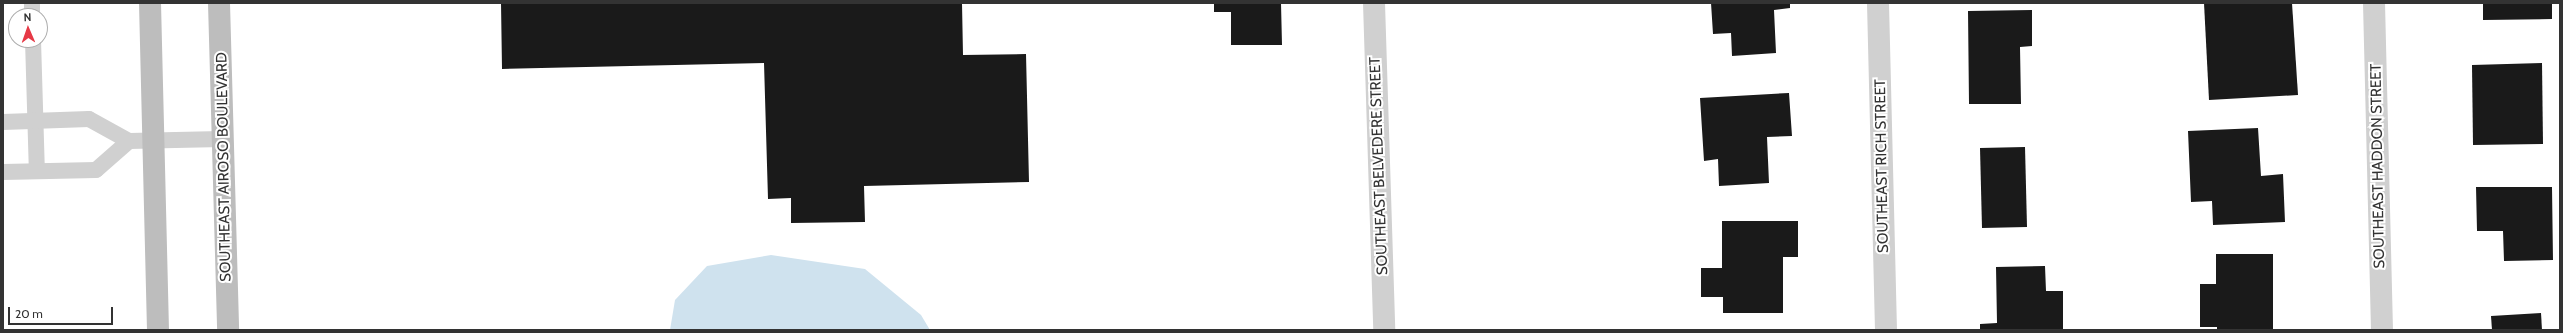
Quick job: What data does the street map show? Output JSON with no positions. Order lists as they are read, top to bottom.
{
  "streets": {
    "main road": ["SOUTHEAST AIROSO BOULEVARD"],
    "street": ["SOUTHEAST BELVEDERE STREET", "SOUTHEAST RICH STREET", "SOUTHEAST HADDON STREET"]
  },
  "scale_bar": "20 m",
  "north": "top"
}
